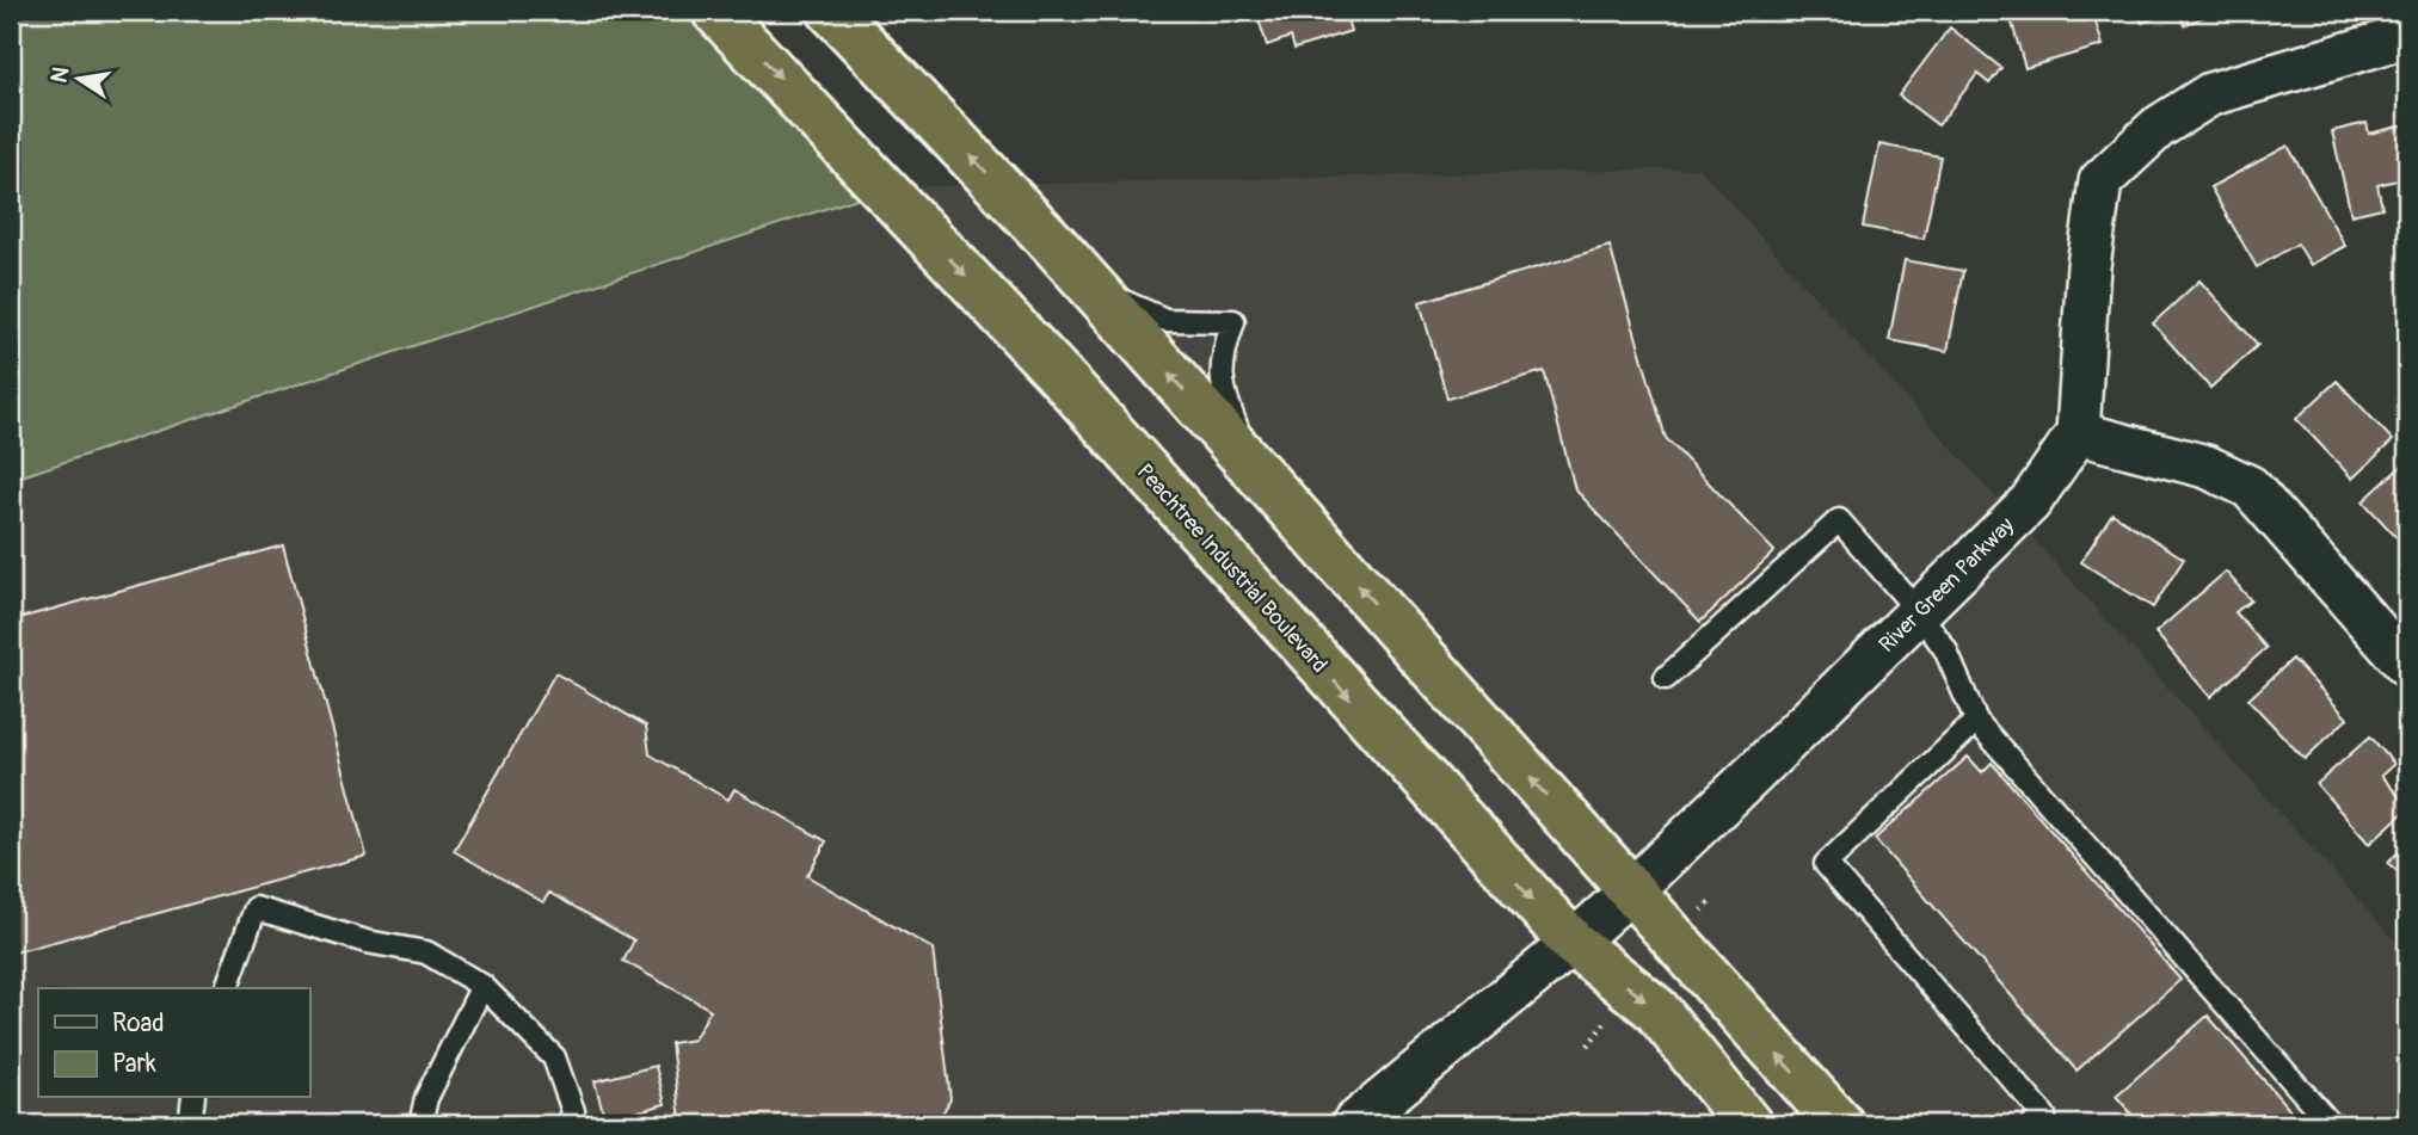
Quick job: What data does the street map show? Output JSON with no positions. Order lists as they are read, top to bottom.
{
  "streets": {
    "highway": ["Peachtree Industrial Boulevard"],
    "street": ["River Green Parkway"]
  },
  "crossings": [
    ["Peachtree Industrial Boulevard", "River Green Parkway"]
  ],
  "legend": ["Road", "Park"],
  "north": "left"
}
